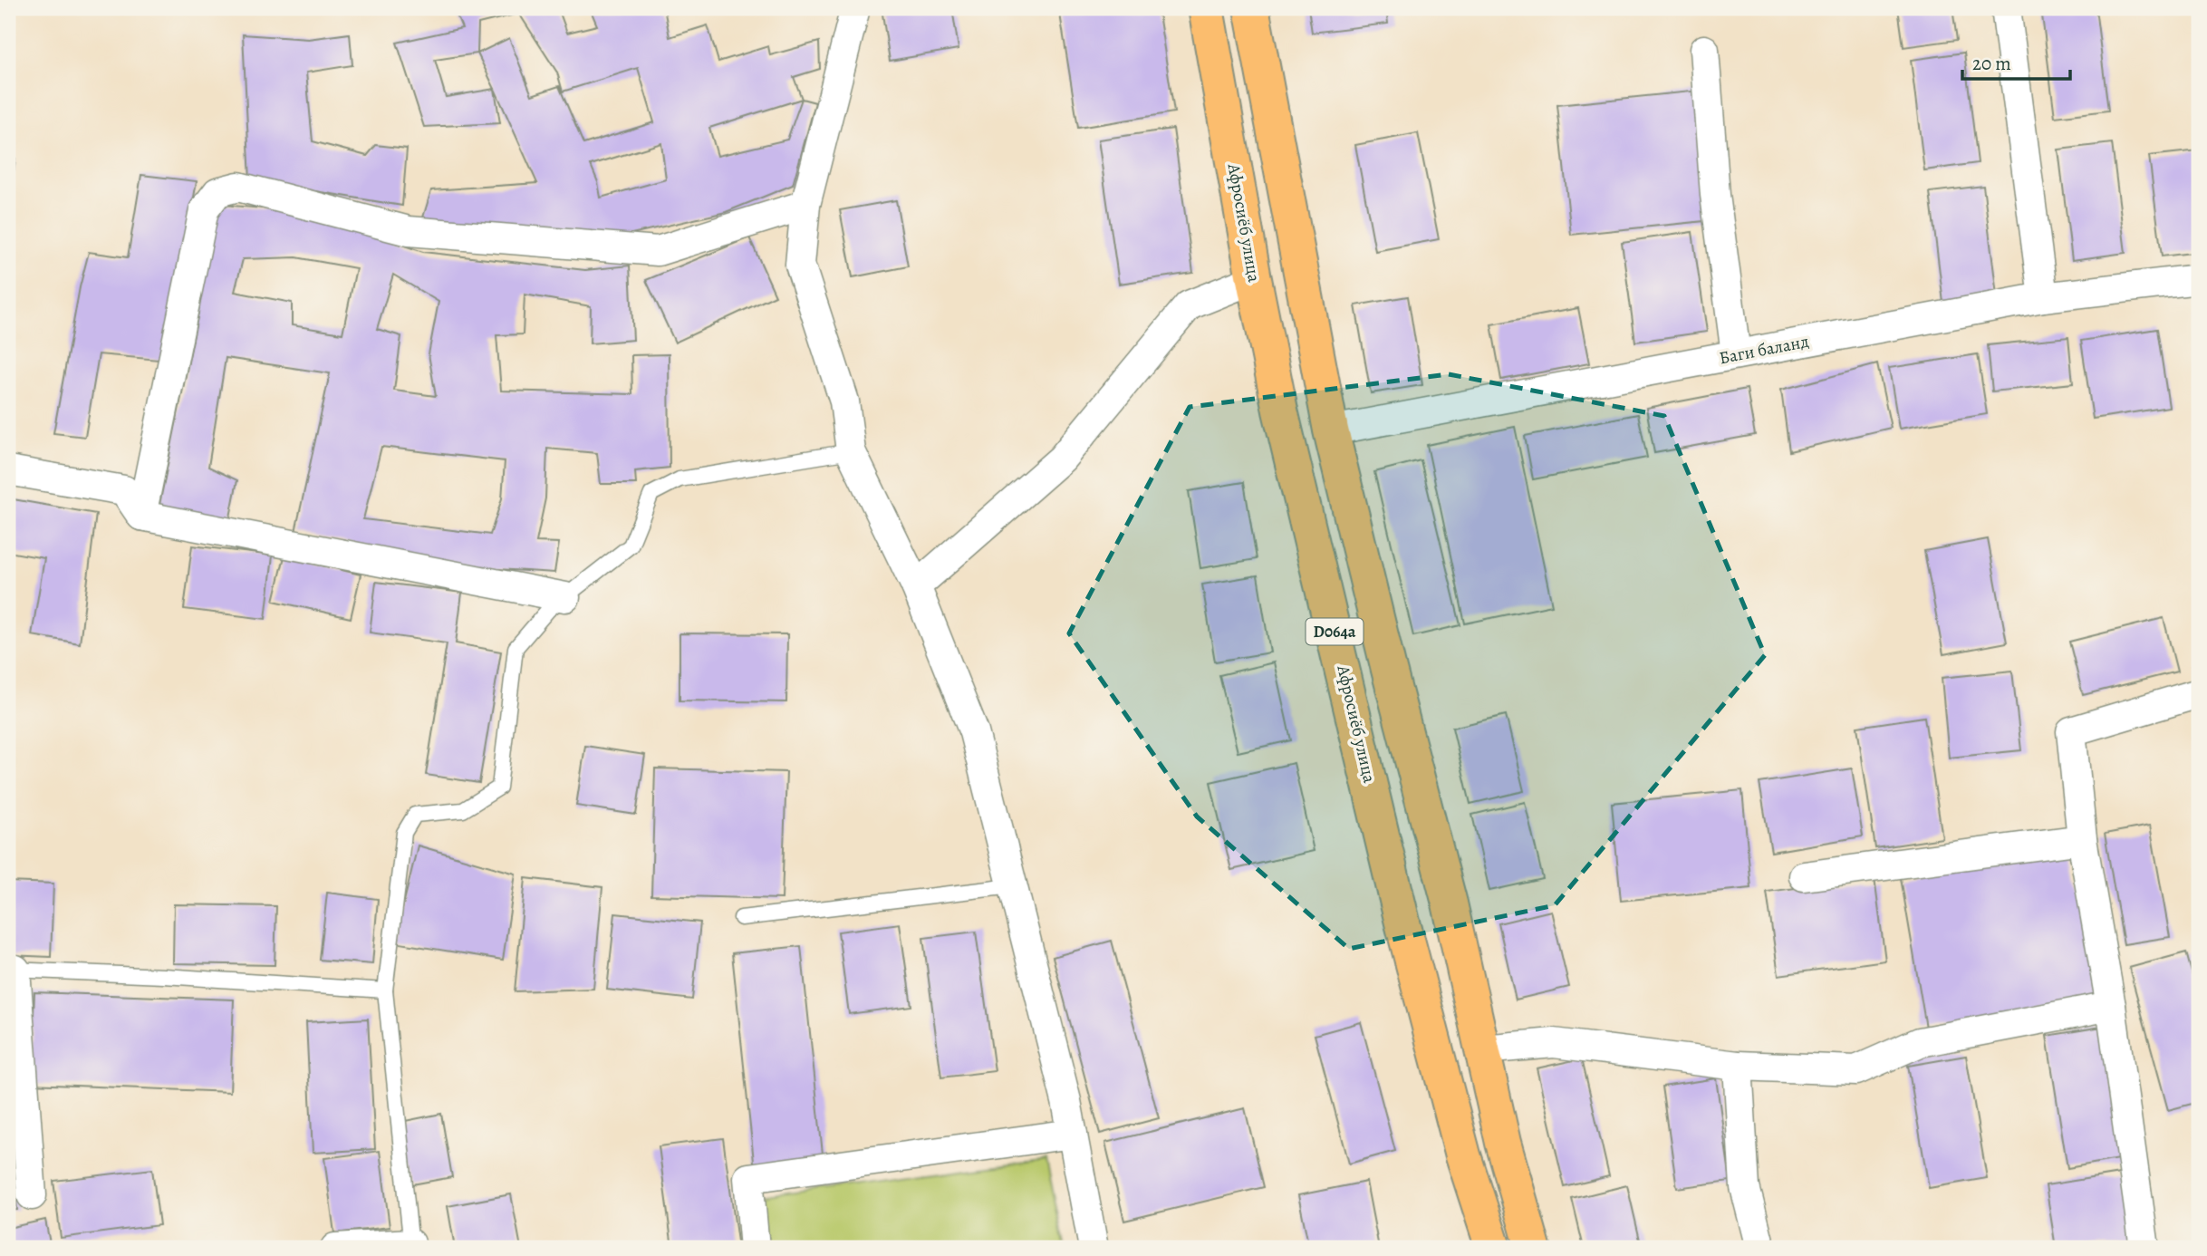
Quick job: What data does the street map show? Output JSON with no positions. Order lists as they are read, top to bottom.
{
  "streets": {
    "main road": ["Афросиёб улица", "D064a"],
    "street": ["Баги баланд"]
  },
  "crossings": [
    ["Баги баланд", "D064a"]
  ],
  "scale_bar": "20 m"
}
